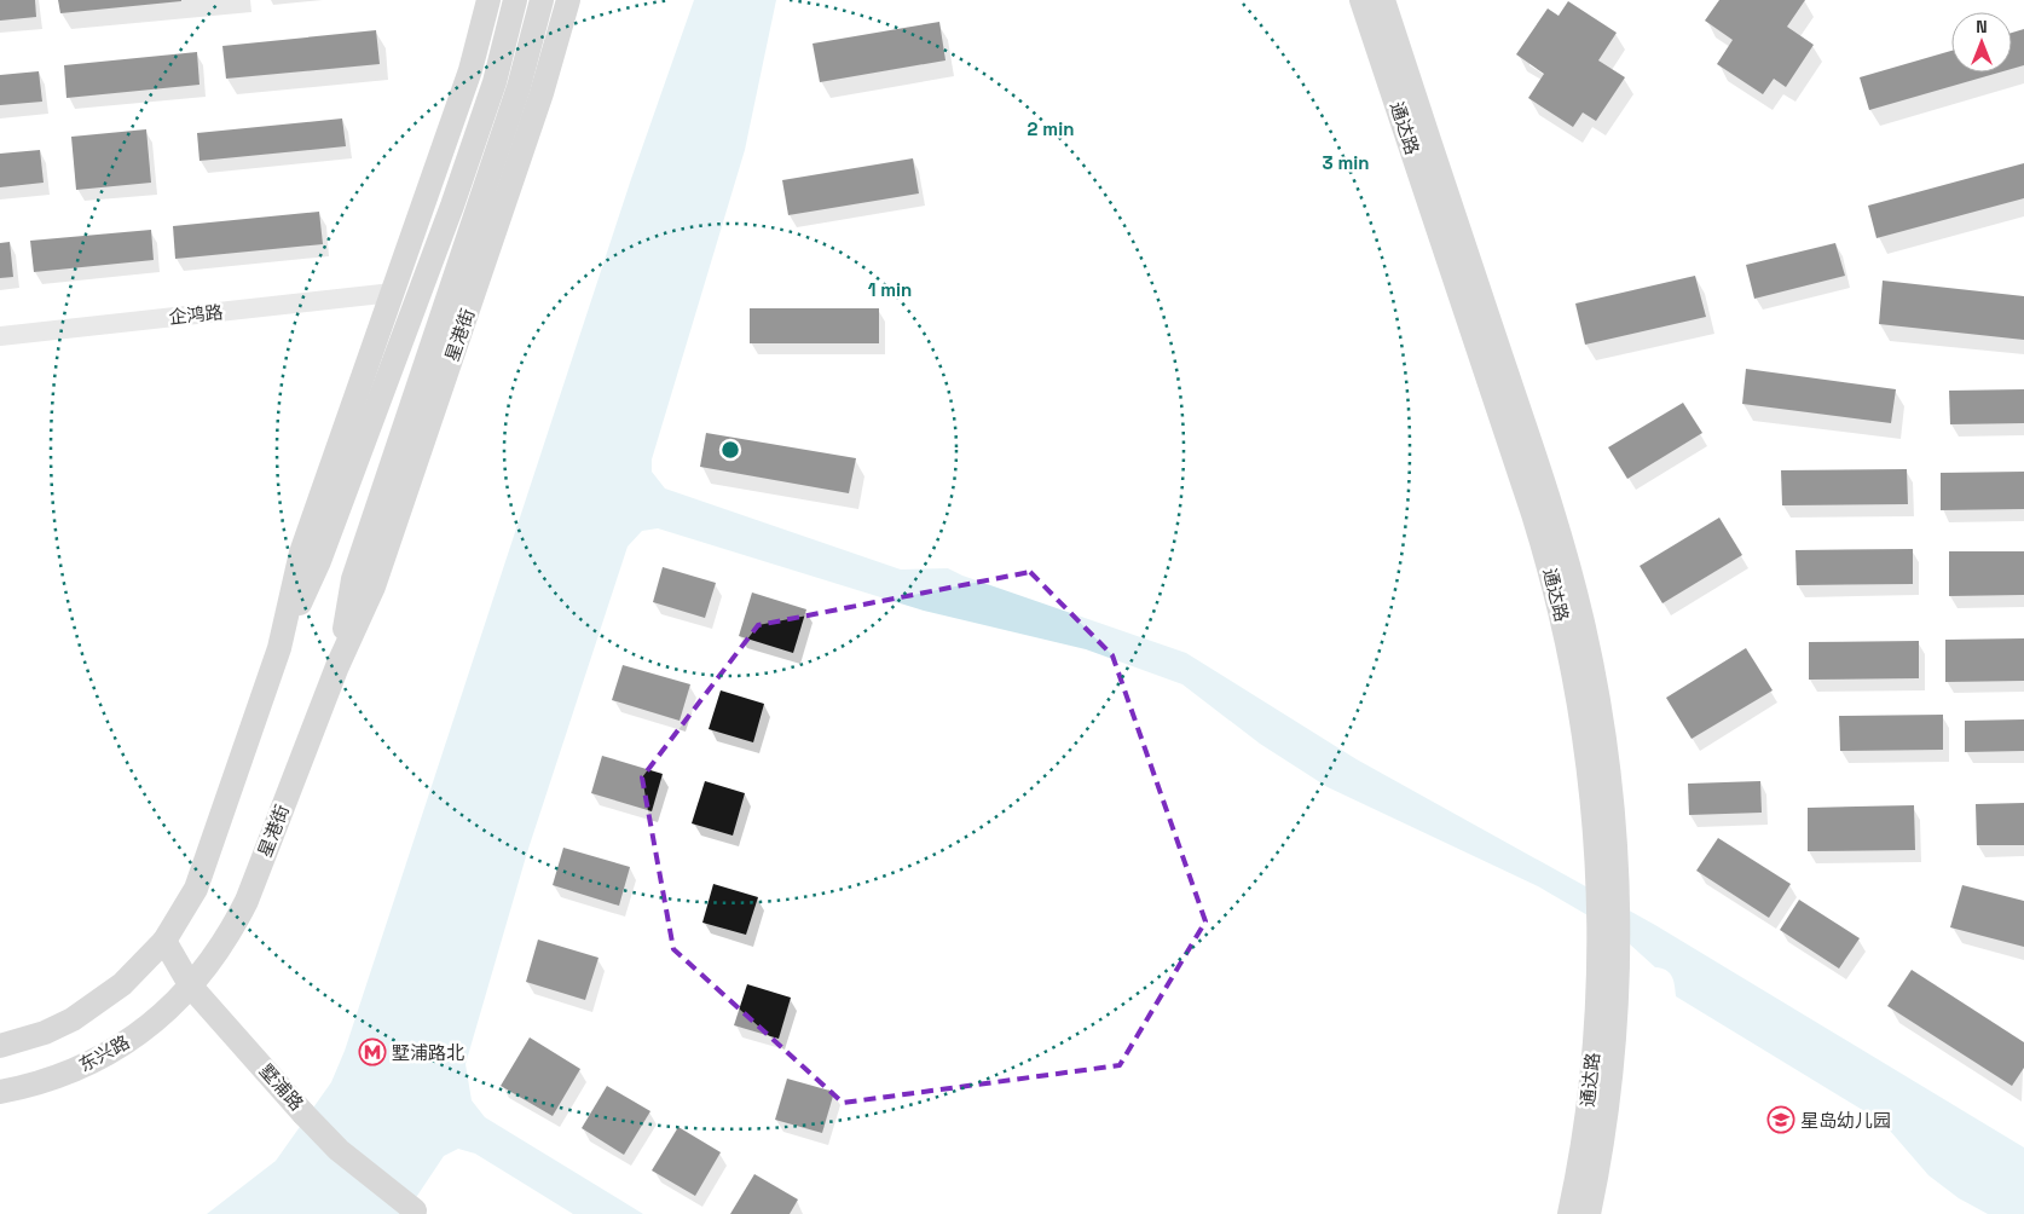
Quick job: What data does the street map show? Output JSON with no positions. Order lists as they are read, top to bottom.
{
  "streets": {
    "main road": [
      "通达路",
      "星港街",
      "东兴路",
      "墅浦路"
    ],
    "street": ["企鸿路"]
  },
  "crossings": [
    ["星港街", "东兴路"],
    ["星港街", "墅浦路"],
    ["东兴路", "墅浦路"]
  ],
  "places": {
    "metro station": ["墅浦路北"],
    "school or university": ["星岛幼儿园"]
  },
  "north": "top",
  "rings": ["2 min", "3 min", "1 min"]
}
